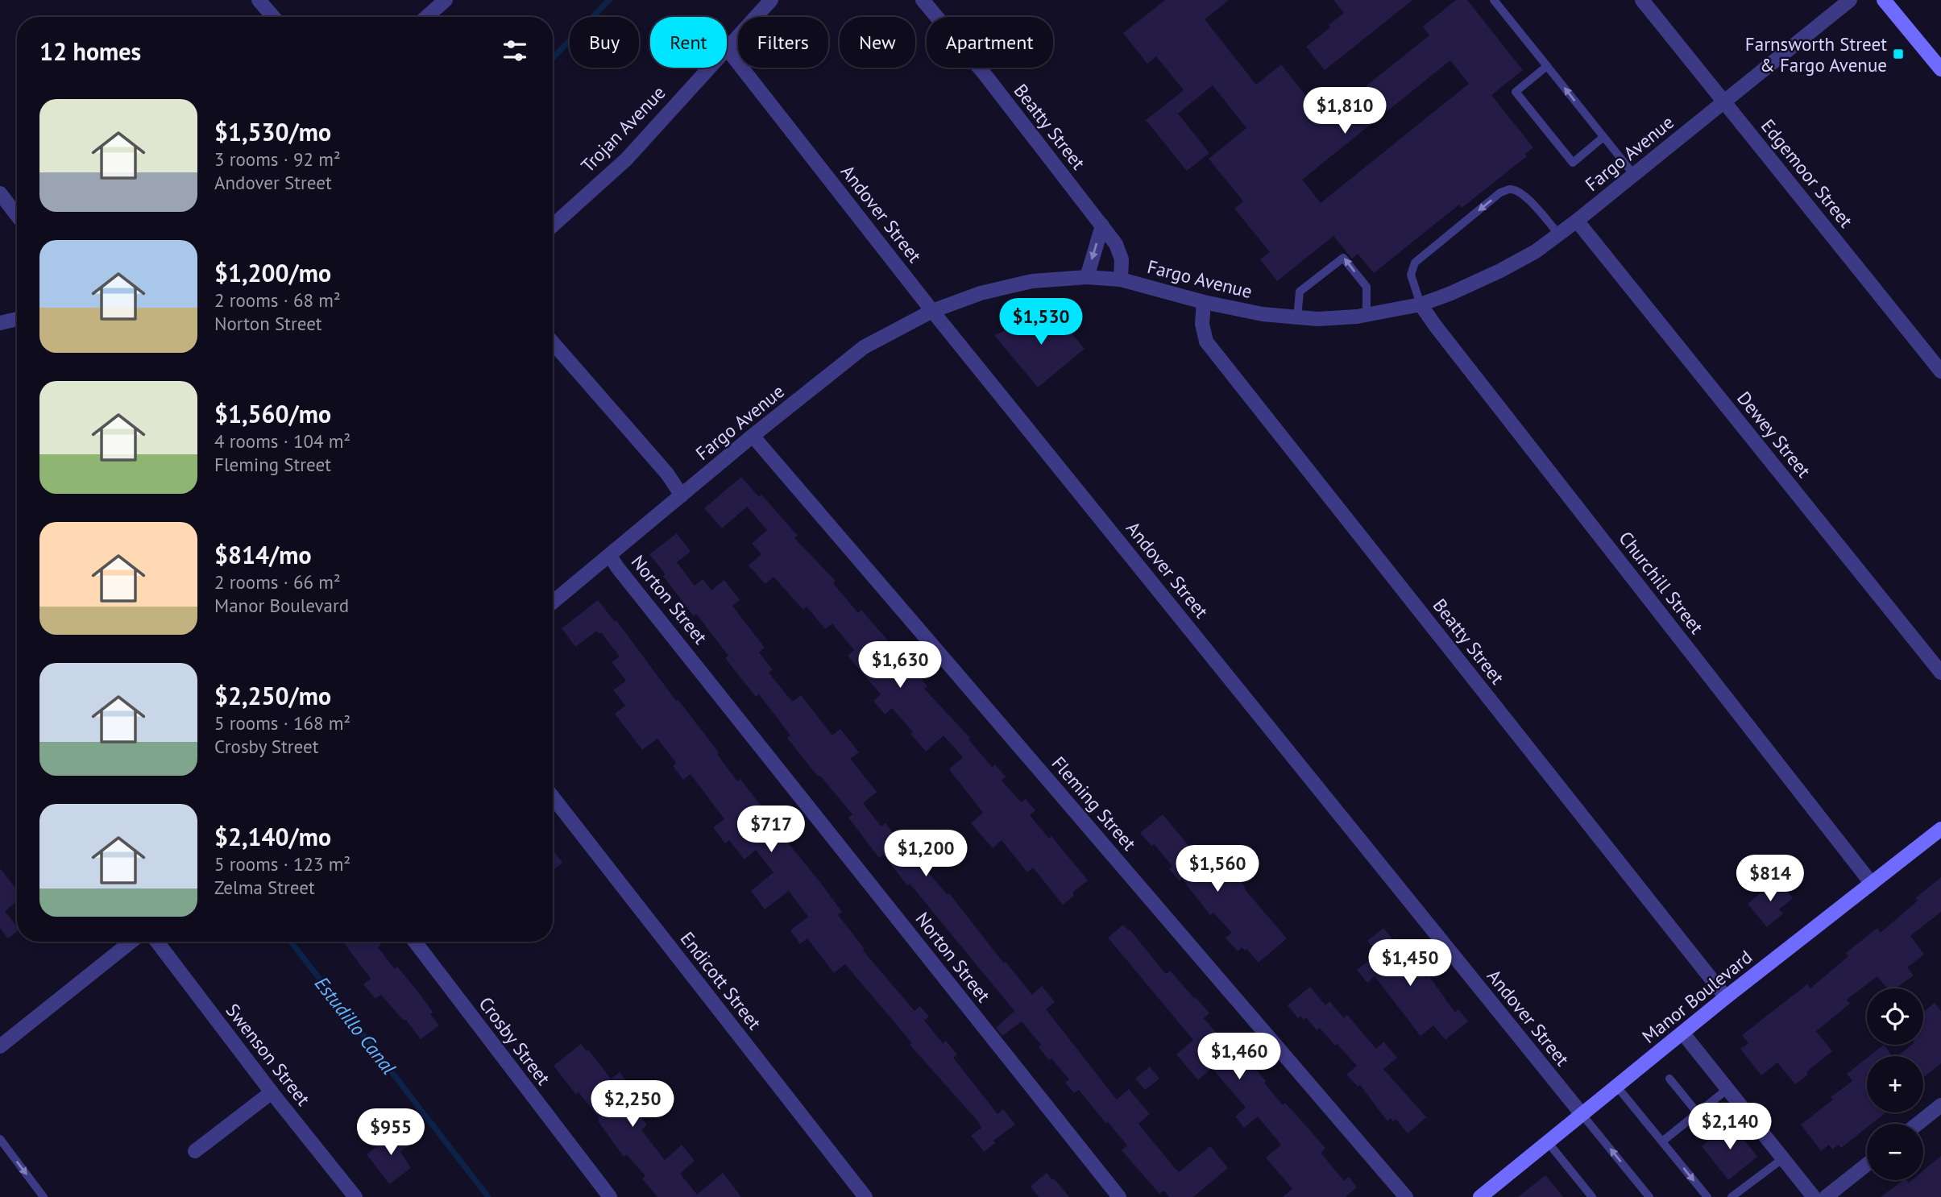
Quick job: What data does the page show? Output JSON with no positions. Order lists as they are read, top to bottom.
{
  "streets": {
    "street": [
      "Beatty Street",
      "Trojan Avenue",
      "Fargo Avenue",
      "Edgemoor Street",
      "Andover Street",
      "Dewey Street",
      "Churchill Street",
      "Norton Street",
      "Fleming Street",
      "Endicott Street",
      "Manor Boulevard",
      "Crosby Street",
      "Swenson Street"
    ]
  },
  "crossings": [
    ["Beatty Street", "Fargo Avenue"],
    ["Beatty Street", "Manor Boulevard"],
    ["Fargo Avenue", "Edgemoor Street"],
    ["Fargo Avenue", "Andover Street"],
    ["Fargo Avenue", "Dewey Street"],
    ["Fargo Avenue", "Churchill Street"],
    ["Fargo Avenue", "Norton Street"],
    ["Fargo Avenue", "Fleming Street"],
    ["Andover Street", "Manor Boulevard"],
    ["Churchill Street", "Manor Boulevard"]
  ],
  "water": ["Estudillo Canal"],
  "places": {
    "transit": ["Farnsworth Street & Fargo Avenue"]
  },
  "page": {
    "chip": [
      "Buy",
      "Rent",
      "Filters",
      "New",
      "Apartment"
    ],
    "heading": "12 homes",
    "list": [
      {
        "name": "$1,530/mo",
        "note": "3 rooms · 92 m² · Andover Street"
      },
      {
        "name": "$1,200/mo",
        "note": "2 rooms · 68 m² · Norton Street"
      },
      {
        "name": "$1,560/mo",
        "note": "4 rooms · 104 m² · Fleming Street"
      },
      {
        "name": "$814/mo",
        "note": "2 rooms · 66 m² · Manor Boulevard"
      },
      {
        "name": "$2,250/mo",
        "note": "5 rooms · 168 m² · Crosby Street"
      },
      {
        "name": "$2,140/mo",
        "note": "5 rooms · 123 m² · Zelma Street"
      }
    ],
    "price": [
      "$1,810",
      "$1,530",
      "$1,630",
      "$717",
      "$1,200",
      "$1,560",
      "$814",
      "$1,450",
      "$1,460",
      "$2,250",
      "$2,140",
      "$955"
    ],
    "map_buttons": ["+", "−"]
  }
}
